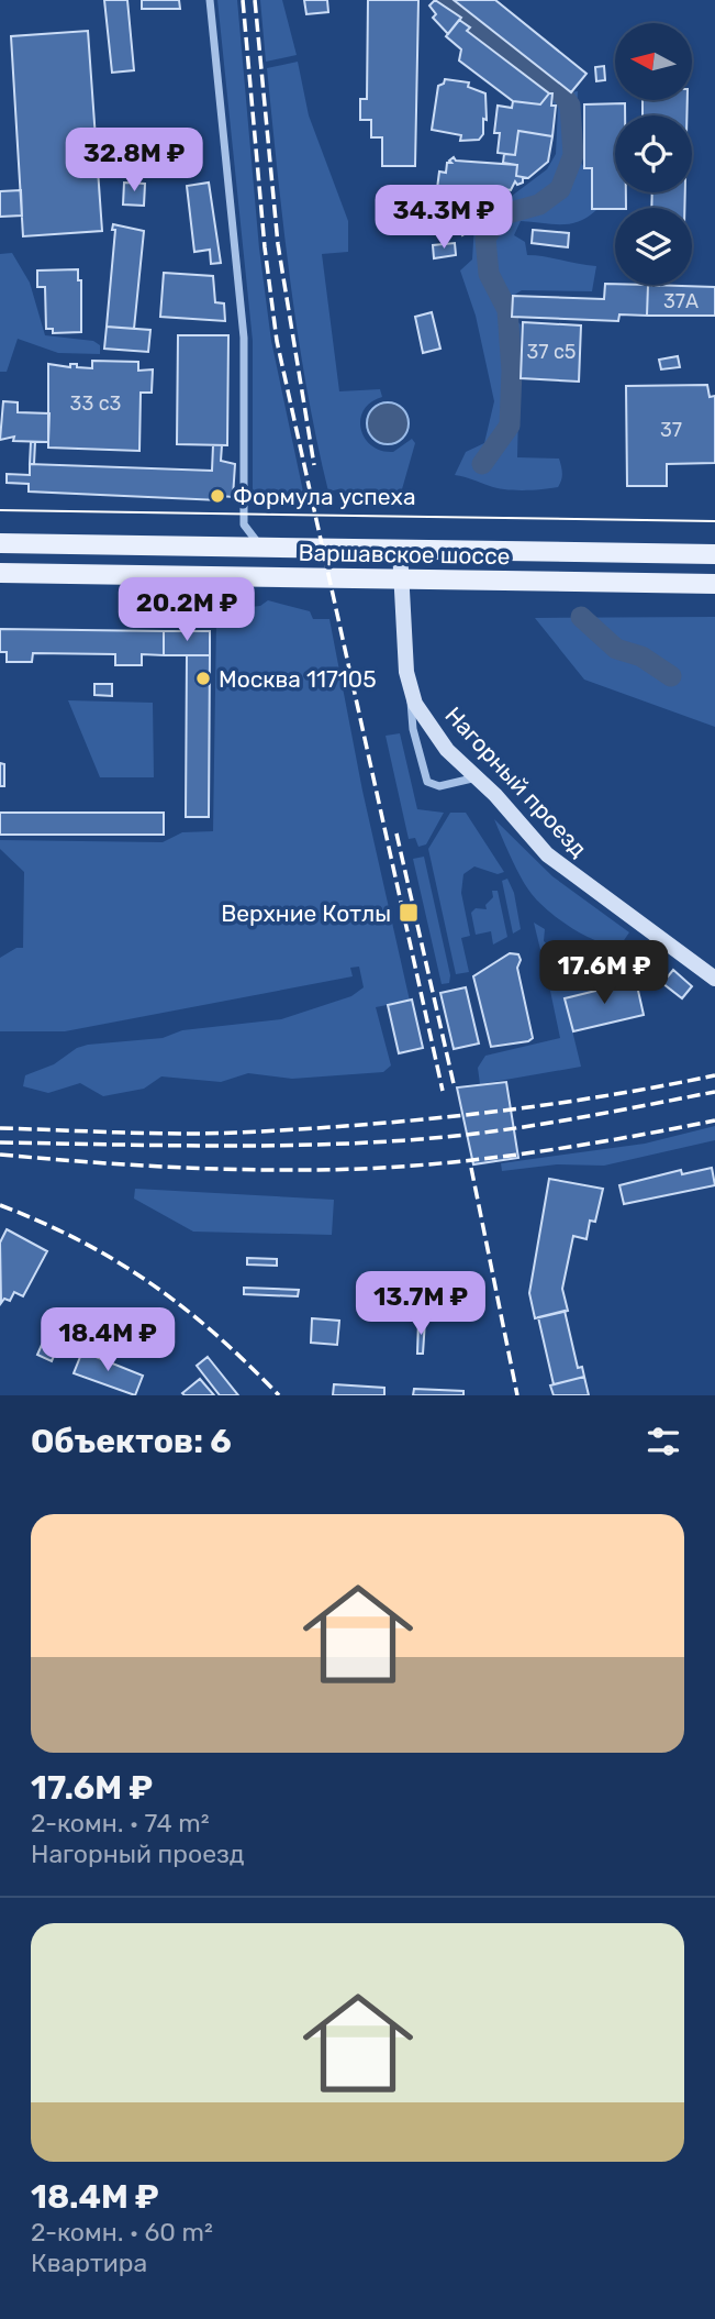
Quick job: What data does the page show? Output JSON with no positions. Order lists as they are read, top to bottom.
{
  "streets": {
    "main road": ["Варшавское шоссе"],
    "street": ["Нагорный проезд"]
  },
  "crossings": [
    ["Варшавское шоссе", "Нагорный проезд"]
  ],
  "places": {
    "other": ["Формула успеха", "Москва 117105"],
    "transit": ["Верхние Котлы"]
  },
  "house_numbers": [
    "37А",
    "37 с5",
    "33 с3",
    "37"
  ],
  "north": "left",
  "page": {
    "price": [
      "32.8M ₽",
      "34.3M ₽",
      "20.2M ₽",
      "17.6M ₽",
      "13.7M ₽",
      "18.4M ₽"
    ],
    "heading": "Объектов: 6",
    "list": [
      {
        "name": "17.6M ₽",
        "note": "2-комн. · 74 m² · Нагорный проезд"
      },
      {
        "name": "18.4M ₽",
        "note": "2-комн. · 60 m² · Квартира"
      }
    ]
  }
}
